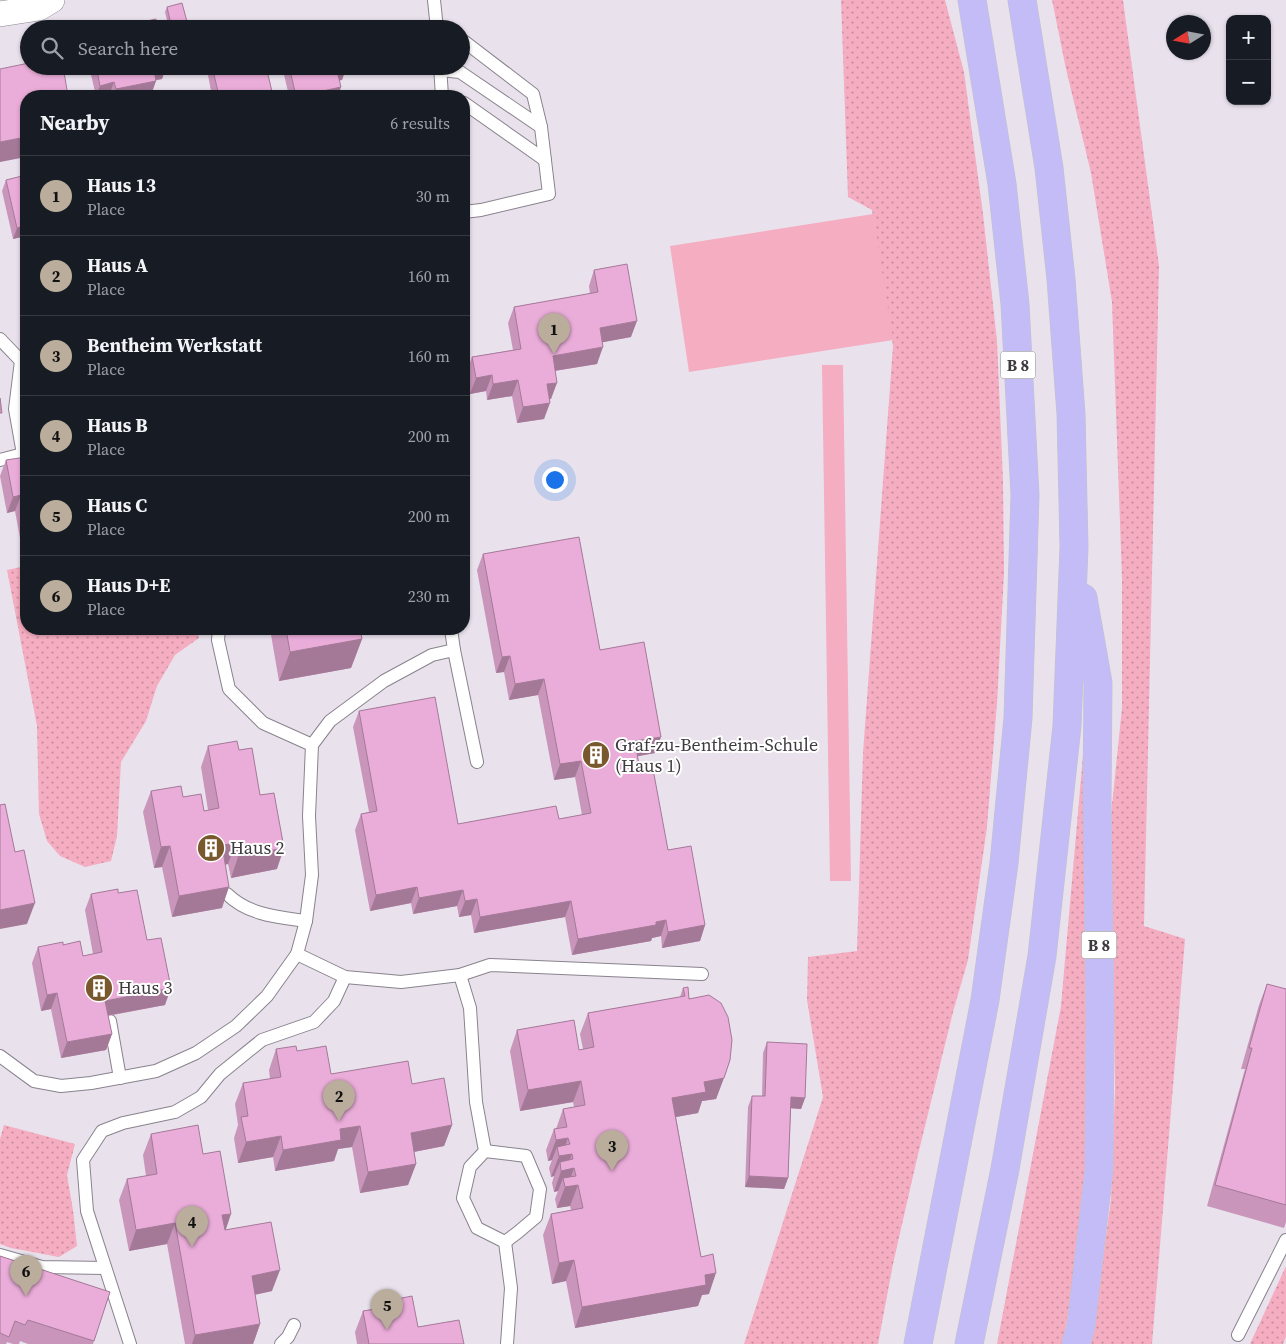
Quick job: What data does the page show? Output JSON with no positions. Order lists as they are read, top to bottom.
{
  "streets": {
    "highway": ["B 8"]
  },
  "places": {
    "building": ["Graf-zu-Bentheim-Schule (Haus 1)", "Haus 2", "Haus 3"]
  },
  "north": "left",
  "page": {
    "map_buttons": ["+", "−"],
    "search": "Search here",
    "heading": ["Nearby", "6 results"],
    "list": [
      {
        "mark": "1",
        "name": "Haus 13",
        "note": "Place",
        "value": "30 m"
      },
      {
        "mark": "2",
        "name": "Haus A",
        "note": "Place",
        "value": "160 m"
      },
      {
        "mark": "3",
        "name": "Bentheim Werkstatt",
        "note": "Place",
        "value": "160 m"
      },
      {
        "mark": "4",
        "name": "Haus B",
        "note": "Place",
        "value": "200 m"
      },
      {
        "mark": "5",
        "name": "Haus C",
        "note": "Place",
        "value": "200 m"
      },
      {
        "mark": "6",
        "name": "Haus D+E",
        "note": "Place",
        "value": "230 m"
      }
    ],
    "pins": [
      "1",
      "2",
      "3",
      "4",
      "6",
      "5"
    ]
  }
}
